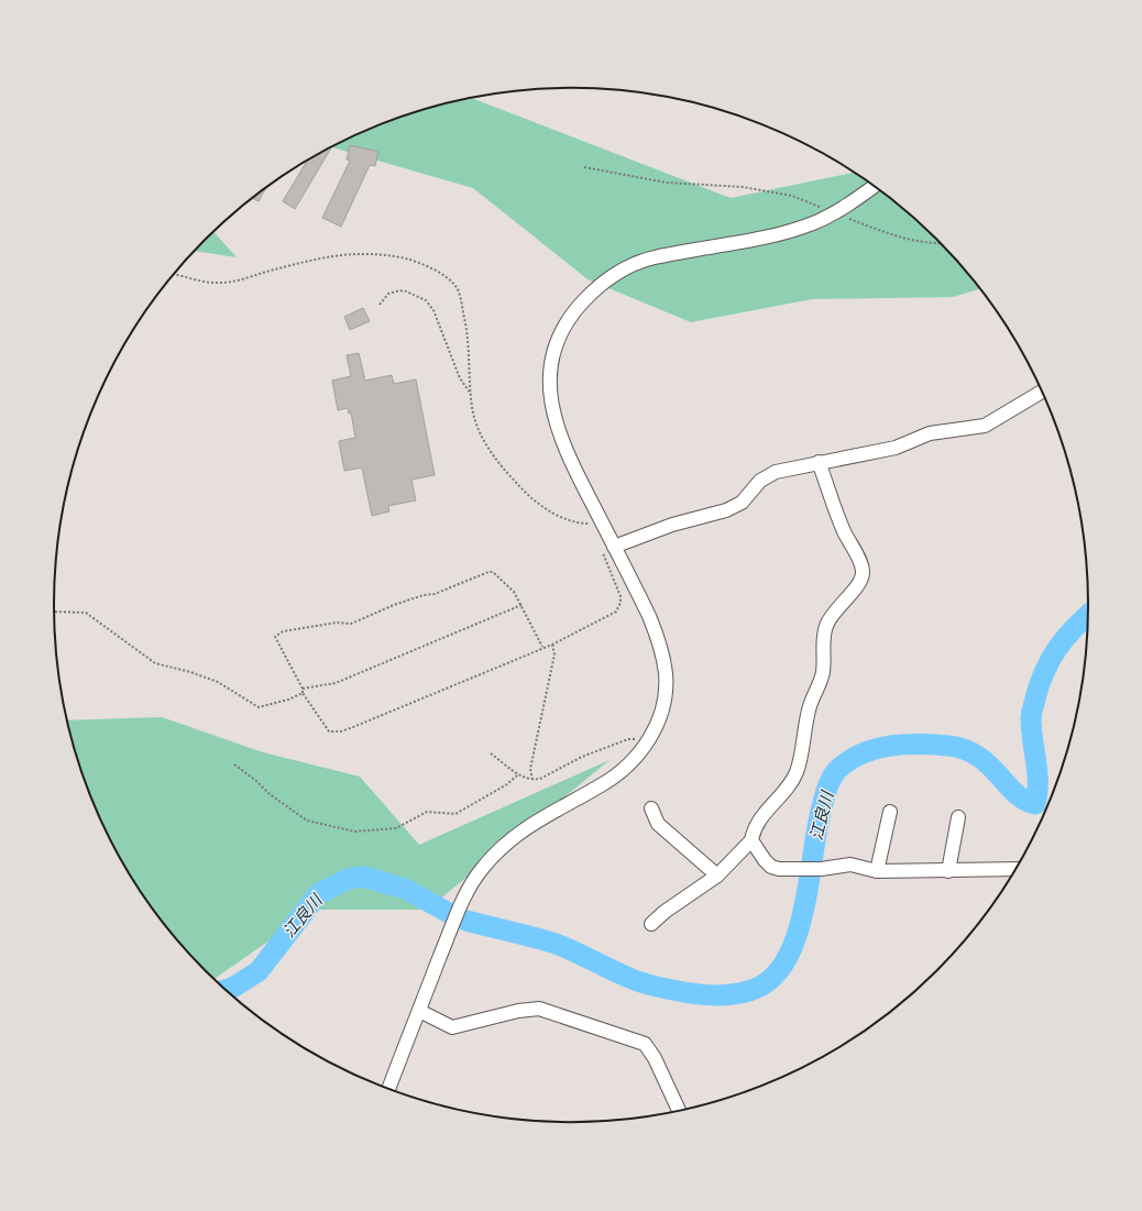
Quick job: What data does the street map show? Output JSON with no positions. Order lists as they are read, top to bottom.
{
  "water": ["江良川"]
}
